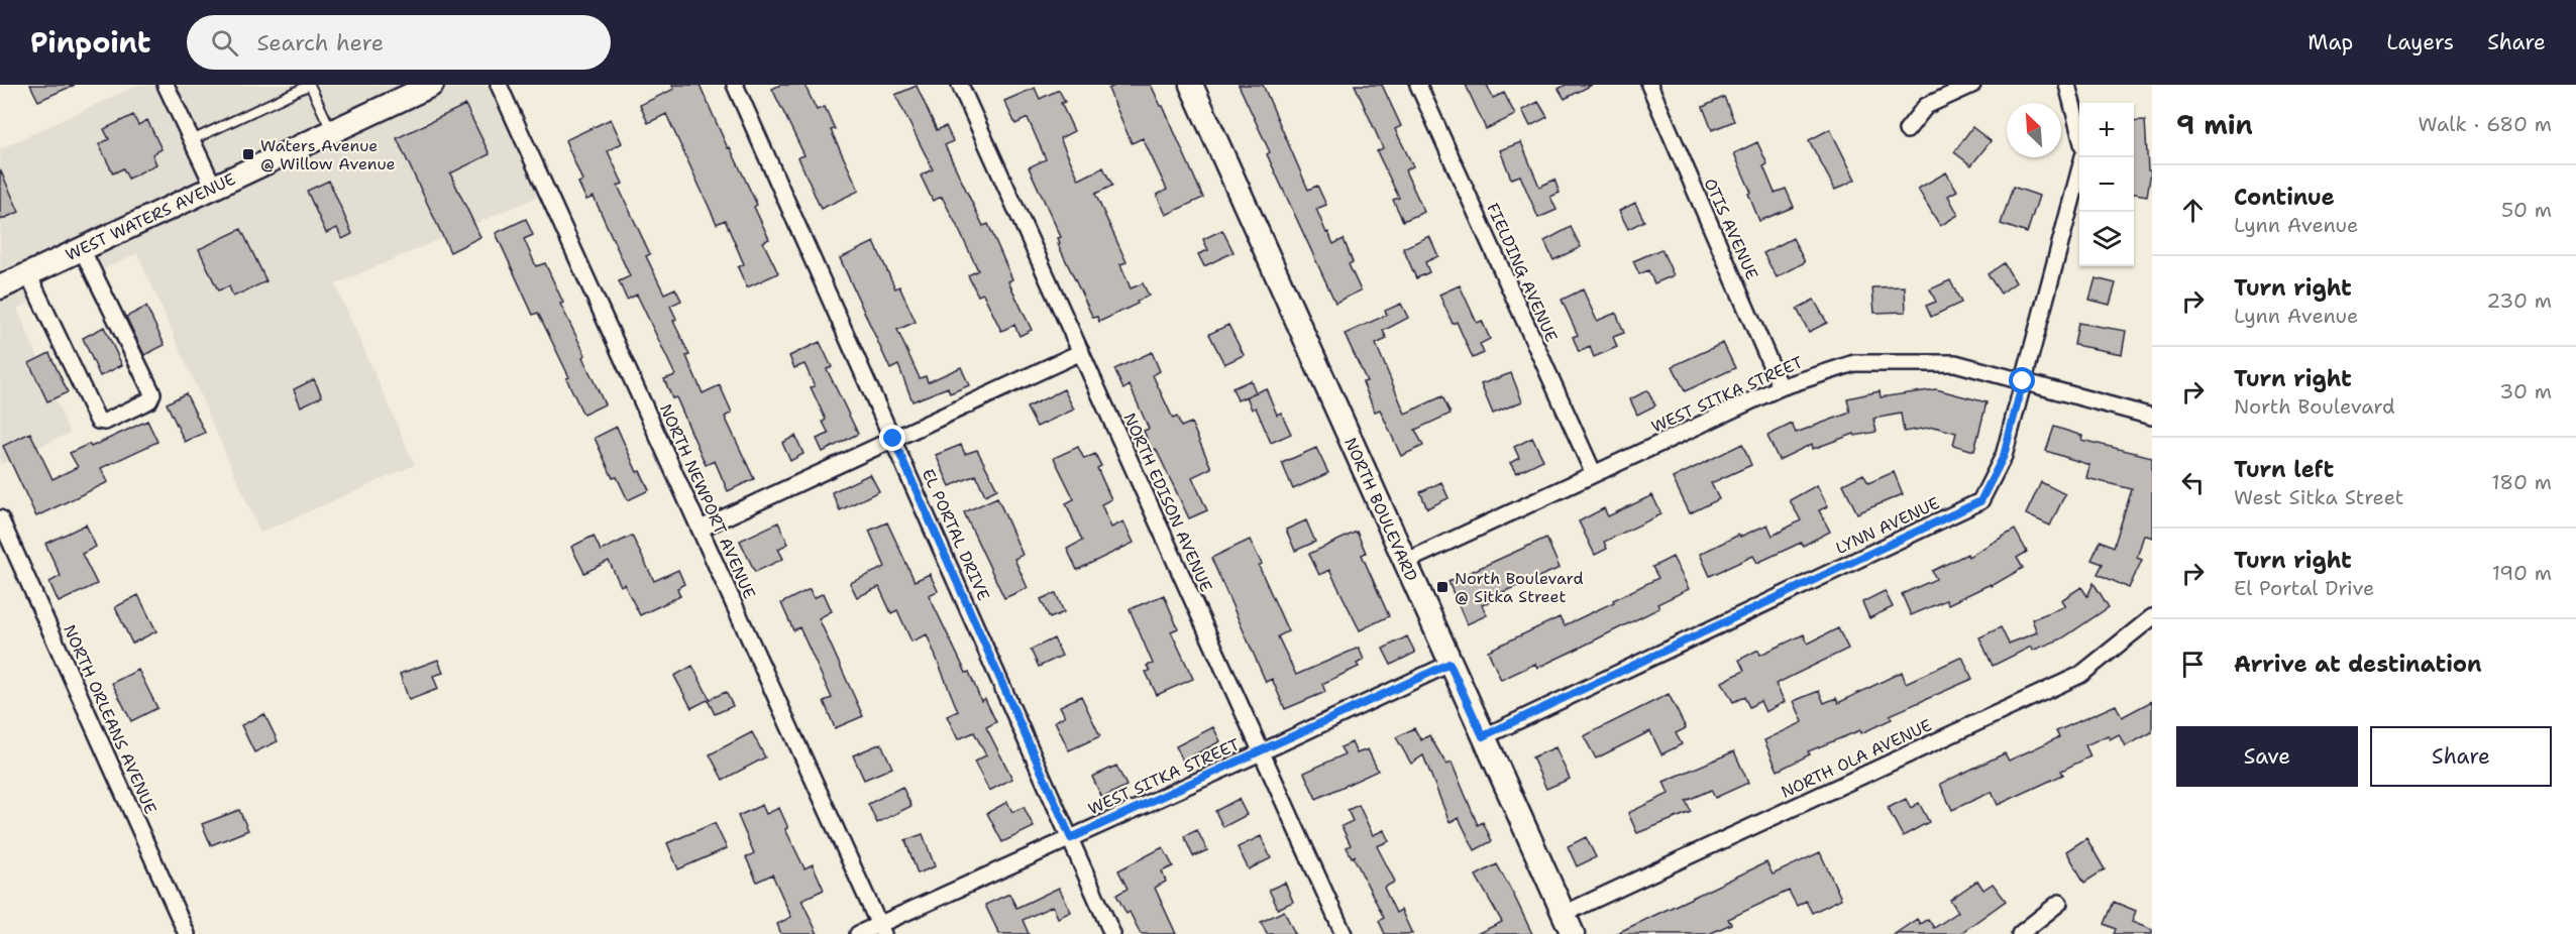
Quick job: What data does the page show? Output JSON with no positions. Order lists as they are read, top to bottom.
{
  "streets": {
    "street": [
      "WEST WATERS AVENUE",
      "OTIS AVENUE",
      "FIELDING AVENUE",
      "WEST SITKA STREET",
      "NORTH NEWPORT AVENUE",
      "NORTH EDISON AVENUE",
      "NORTH BOULEVARD",
      "LYNN AVENUE",
      "EL PORTAL DRIVE",
      "NORTH ORLEANS AVENUE",
      "NORTH OLA AVENUE"
    ]
  },
  "crossings": [
    ["OTIS AVENUE", "WEST SITKA STREET"],
    ["FIELDING AVENUE", "WEST SITKA STREET"],
    ["WEST SITKA STREET", "NORTH NEWPORT AVENUE"],
    ["WEST SITKA STREET", "NORTH EDISON AVENUE"],
    ["WEST SITKA STREET", "NORTH BOULEVARD"],
    ["WEST SITKA STREET", "LYNN AVENUE"],
    ["WEST SITKA STREET", "EL PORTAL DRIVE"],
    ["NORTH BOULEVARD", "LYNN AVENUE"],
    ["NORTH BOULEVARD", "NORTH OLA AVENUE"]
  ],
  "places": {
    "transit": ["Waters Avenue @ Willow Avenue", "North Boulevard @ Sitka Street"]
  },
  "north": "top left",
  "page": {
    "header": "Pinpoint",
    "search": "Search here",
    "nav": ["Map", "Layers", "Share"],
    "heading": ["9 min", "Walk · 680 m"],
    "map_buttons": ["+", "−"],
    "list": [
      ["Continue", "Lynn Avenue", "50 m"],
      ["Turn right", "Lynn Avenue", "230 m"],
      ["Turn right", "North Boulevard", "30 m"],
      ["Turn left", "West Sitka Street", "180 m"],
      ["Turn right", "El Portal Drive", "190 m"],
      "Arrive at destination"
    ],
    "buttons": ["Save", "Share"]
  }
}
